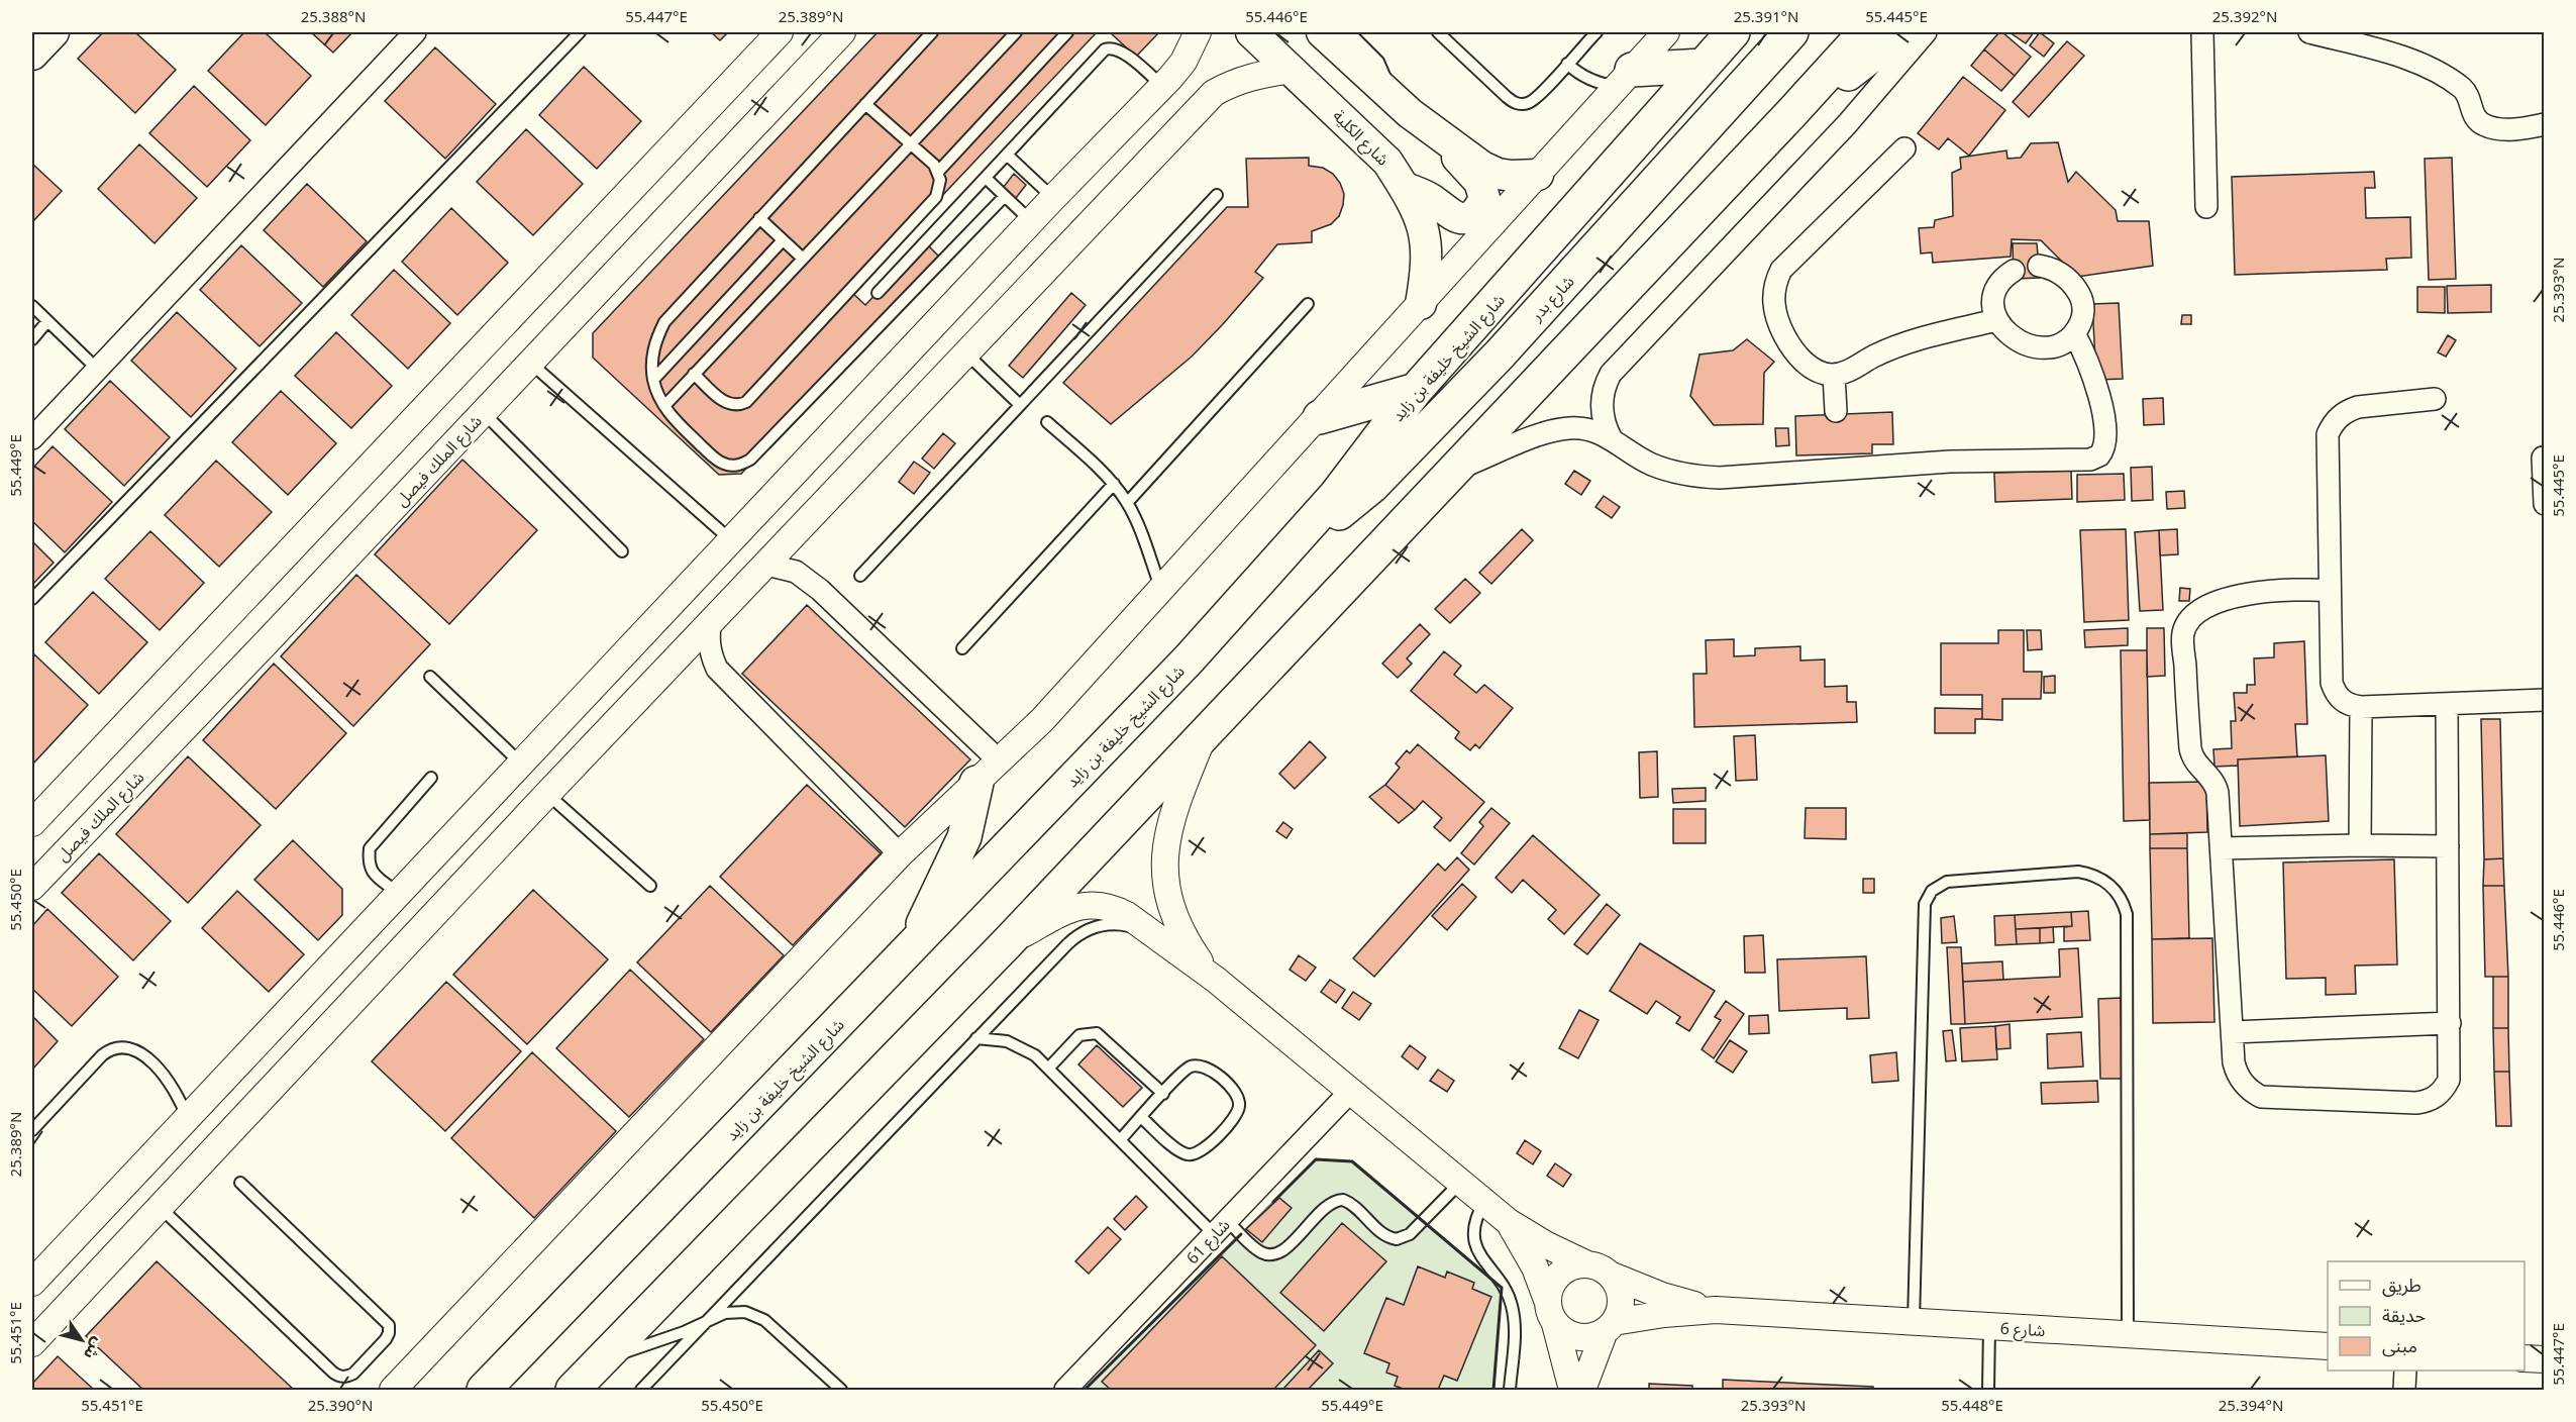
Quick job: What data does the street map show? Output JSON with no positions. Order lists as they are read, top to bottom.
{
  "streets": {
    "main road": ["شارع الكلية", "شارع بدر", "شارع الشيخ خليفة بن زايد"],
    "street": ["شارع الملك فيصل", "شارع 61", "شارع 6"]
  },
  "crossings": [
    ["شارع بدر", "شارع الشيخ خليفة بن زايد"],
    ["شارع 61", "شارع 6"]
  ],
  "legend": ["طريق", "حديقة", "مبنى"],
  "north": "bottom right",
  "coordinates": [
    "25.388°N",
    "55.447°E",
    "25.389°N",
    "55.446°E",
    "25.391°N",
    "55.445°E",
    "25.392°N",
    "25.393°N",
    "55.449°E",
    "55.450°E",
    "55.451°E",
    "25.390°N",
    "55.448°E",
    "25.394°N"
  ]
}
